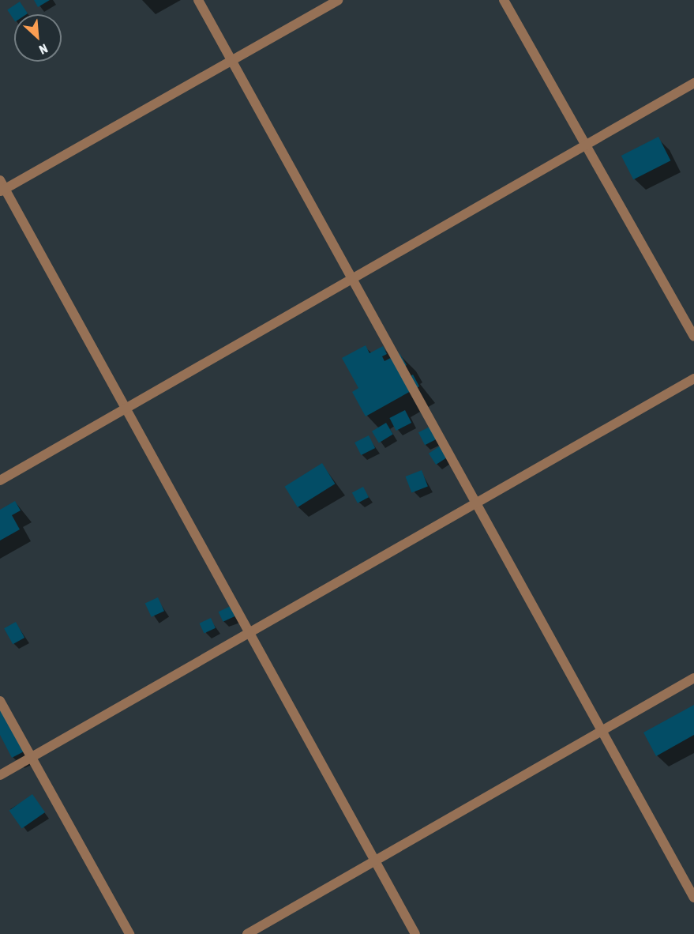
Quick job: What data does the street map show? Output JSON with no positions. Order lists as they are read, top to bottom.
{
  "north": "bottom right"
}
